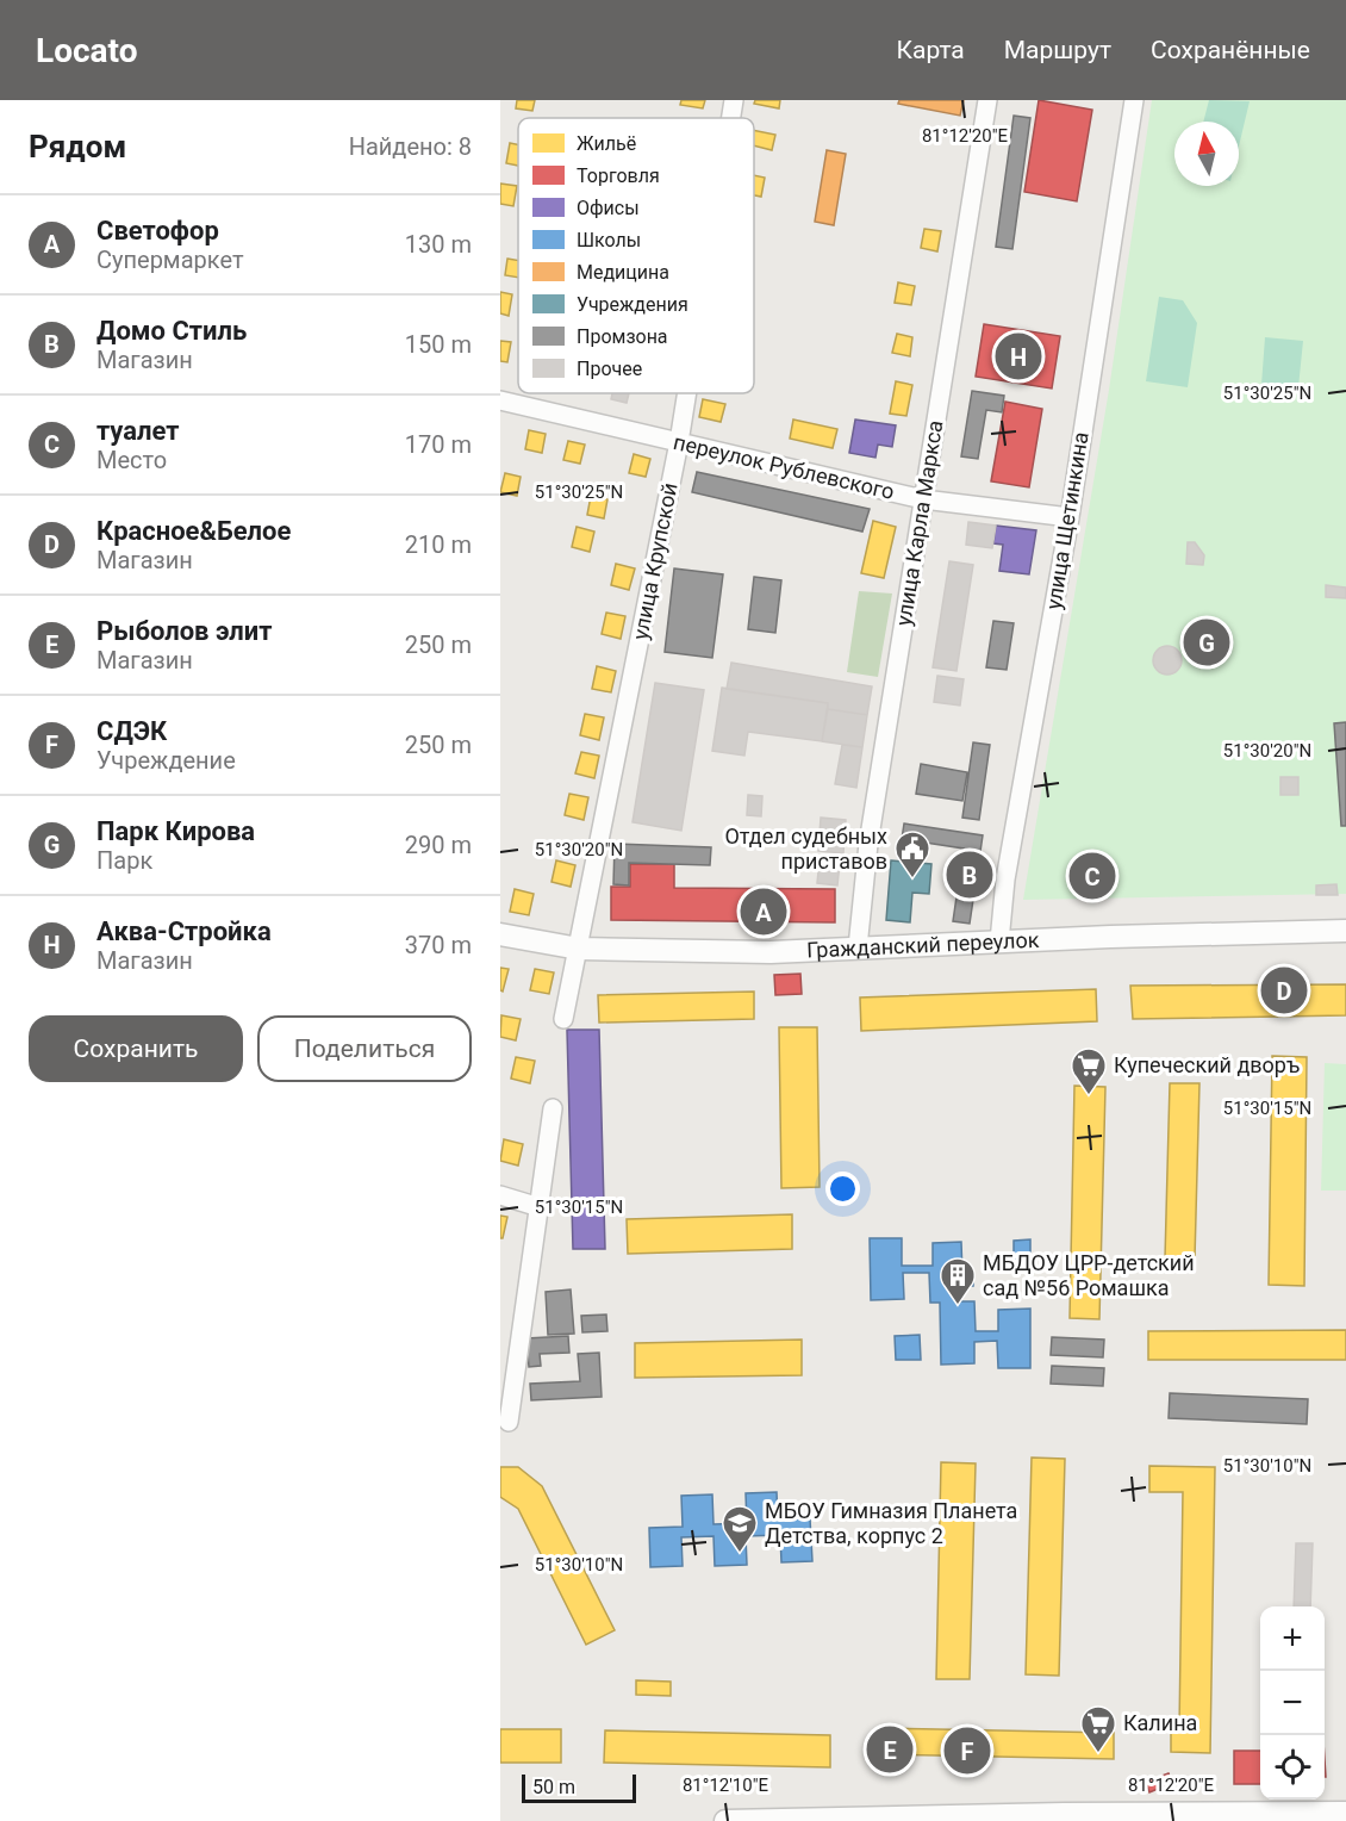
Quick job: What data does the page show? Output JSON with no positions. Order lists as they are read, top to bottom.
{
  "streets": {
    "street": [
      "переулок Рублевского",
      "улица Щетинкина",
      "улица Карла Маркса",
      "улица Крупской",
      "Гражданский переулок"
    ]
  },
  "crossings": [
    ["переулок Рублевского", "улица Щетинкина"],
    ["переулок Рублевского", "улица Карла Маркса"],
    ["переулок Рублевского", "улица Крупской"],
    ["улица Щетинкина", "Гражданский переулок"],
    ["улица Карла Маркса", "Гражданский переулок"],
    ["улица Крупской", "Гражданский переулок"]
  ],
  "places": {
    "public building": ["Отдел судебных приставов"],
    "supermarket": ["Купеческий дворъ", "Калина"],
    "building": ["МБДОУ ЦРР-детский сад №56 Ромашка"],
    "school or university": ["МБОУ Гимназия Планета Детства, корпус 2"]
  },
  "legend": [
    "Жильё",
    "Торговля",
    "Офисы",
    "Школы",
    "Медицина",
    "Учреждения",
    "Промзона",
    "Прочее"
  ],
  "scale_bar": "50 m",
  "north": "top",
  "page": {
    "header": "Locato",
    "nav": ["Карта", "Маршрут", "Сохранённые"],
    "heading": ["Рядом", "Найдено: 8"],
    "list": [
      {
        "mark": "A",
        "name": "Светофор",
        "note": "Супермаркет",
        "value": "130 m"
      },
      {
        "mark": "B",
        "name": "Домо Стиль",
        "note": "Магазин",
        "value": "150 m"
      },
      {
        "mark": "C",
        "name": "туалет",
        "note": "Место",
        "value": "170 m"
      },
      {
        "mark": "D",
        "name": "Красное&Белое",
        "note": "Магазин",
        "value": "210 m"
      },
      {
        "mark": "E",
        "name": "Рыболов элит",
        "note": "Магазин",
        "value": "250 m"
      },
      {
        "mark": "F",
        "name": "СДЭК",
        "note": "Учреждение",
        "value": "250 m"
      },
      {
        "mark": "G",
        "name": "Парк Кирова",
        "note": "Парк",
        "value": "290 m"
      },
      {
        "mark": "H",
        "name": "Аква-Стройка",
        "note": "Магазин",
        "value": "370 m"
      }
    ],
    "pins": [
      "H",
      "G",
      "B",
      "C",
      "A",
      "D",
      "E",
      "F"
    ],
    "buttons": ["Сохранить", "Поделиться"],
    "map_buttons": ["+", "−"],
    "scale": "50 m"
  },
  "coordinates": [
    "81°12'20\"E",
    "51°30'25\"N",
    "51°30'20\"N",
    "51°30'15\"N",
    "51°30'10\"N",
    "81°12'10\"E"
  ]
}
